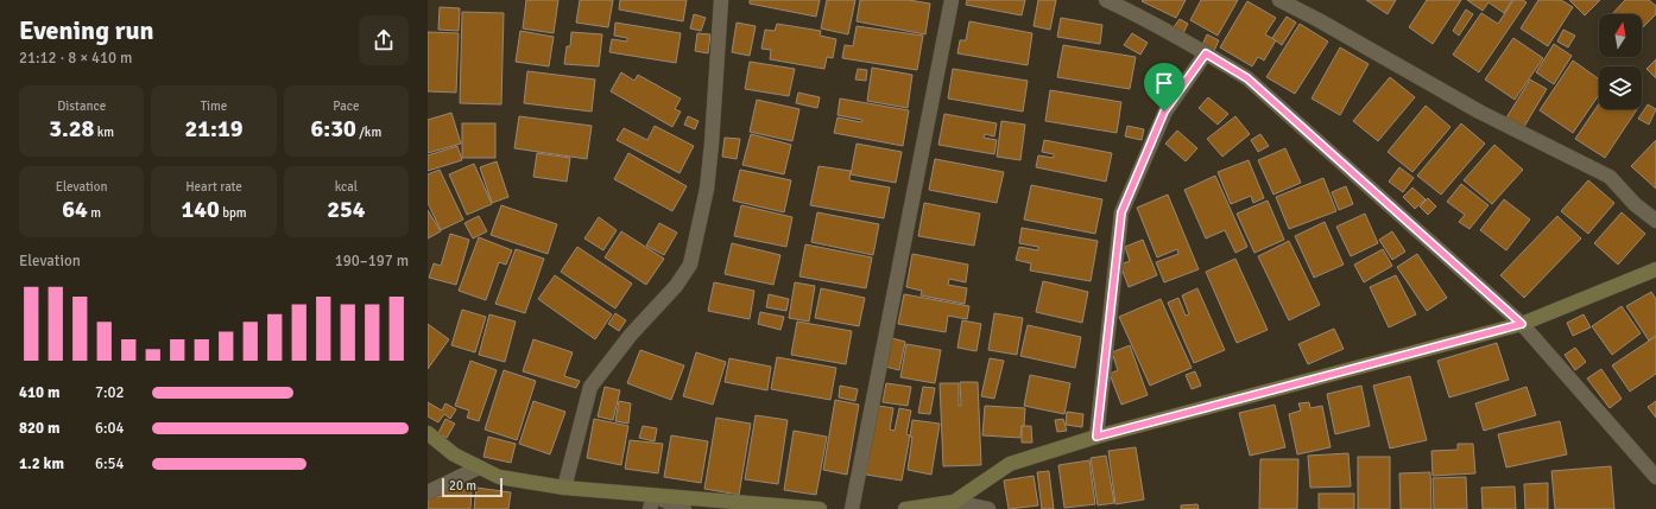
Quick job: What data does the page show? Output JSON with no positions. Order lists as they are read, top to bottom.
{
  "scale_bar": "20 m",
  "north": "top",
  "page": {
    "heading": ["Evening run", "21:12 · 8 × 410 m"],
    "stats": [
      ["Distance", "3.28 km"],
      ["Time", "21:19"],
      ["Pace", "6:30 /km"],
      ["Elevation", "64 m"],
      ["Heart rate", "140 bpm"],
      ["kcal", "254"]
    ],
    "chart": ["Elevation", "190–197 m"],
    "list": [
      {
        "name": "410 m",
        "note": "7:02"
      },
      {
        "name": "820 m",
        "note": "6:04"
      },
      {
        "name": "1.2 km",
        "note": "6:54"
      }
    ],
    "scale": "20 m"
  }
}
